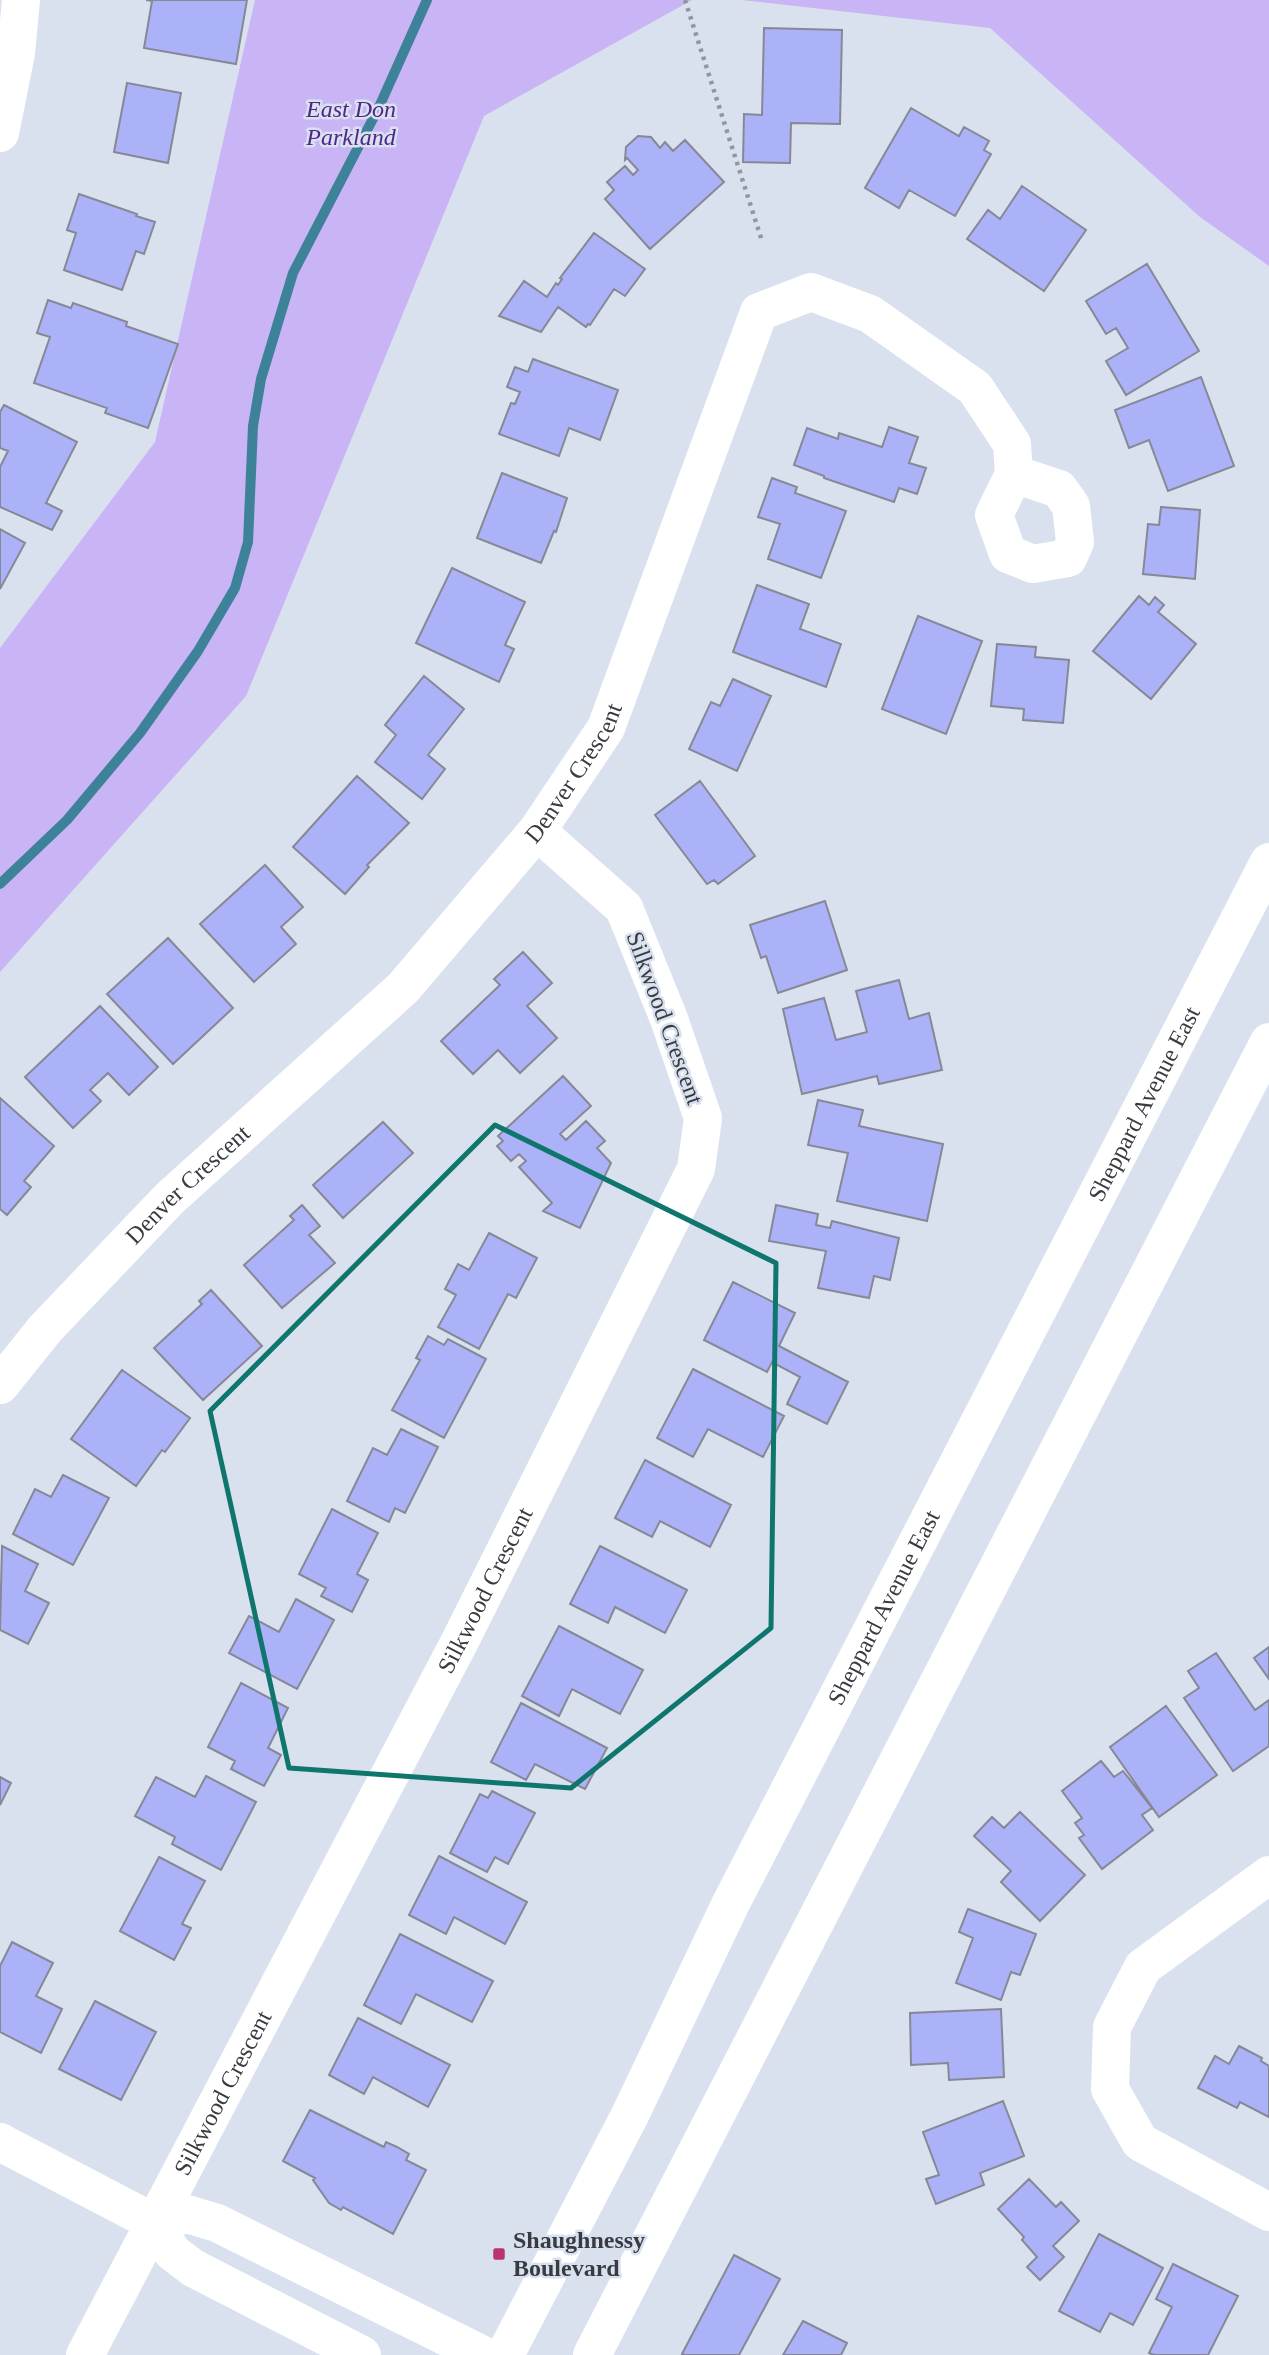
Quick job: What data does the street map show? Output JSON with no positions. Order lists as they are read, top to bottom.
{
  "streets": {
    "street": ["Denver Crescent", "Silkwood Crescent", "Sheppard Avenue East"]
  },
  "crossings": [
    ["Denver Crescent", "Silkwood Crescent"]
  ],
  "parks": ["East Don Parkland"],
  "places": {
    "transit": ["Shaughnessy Boulevard"]
  }
}
